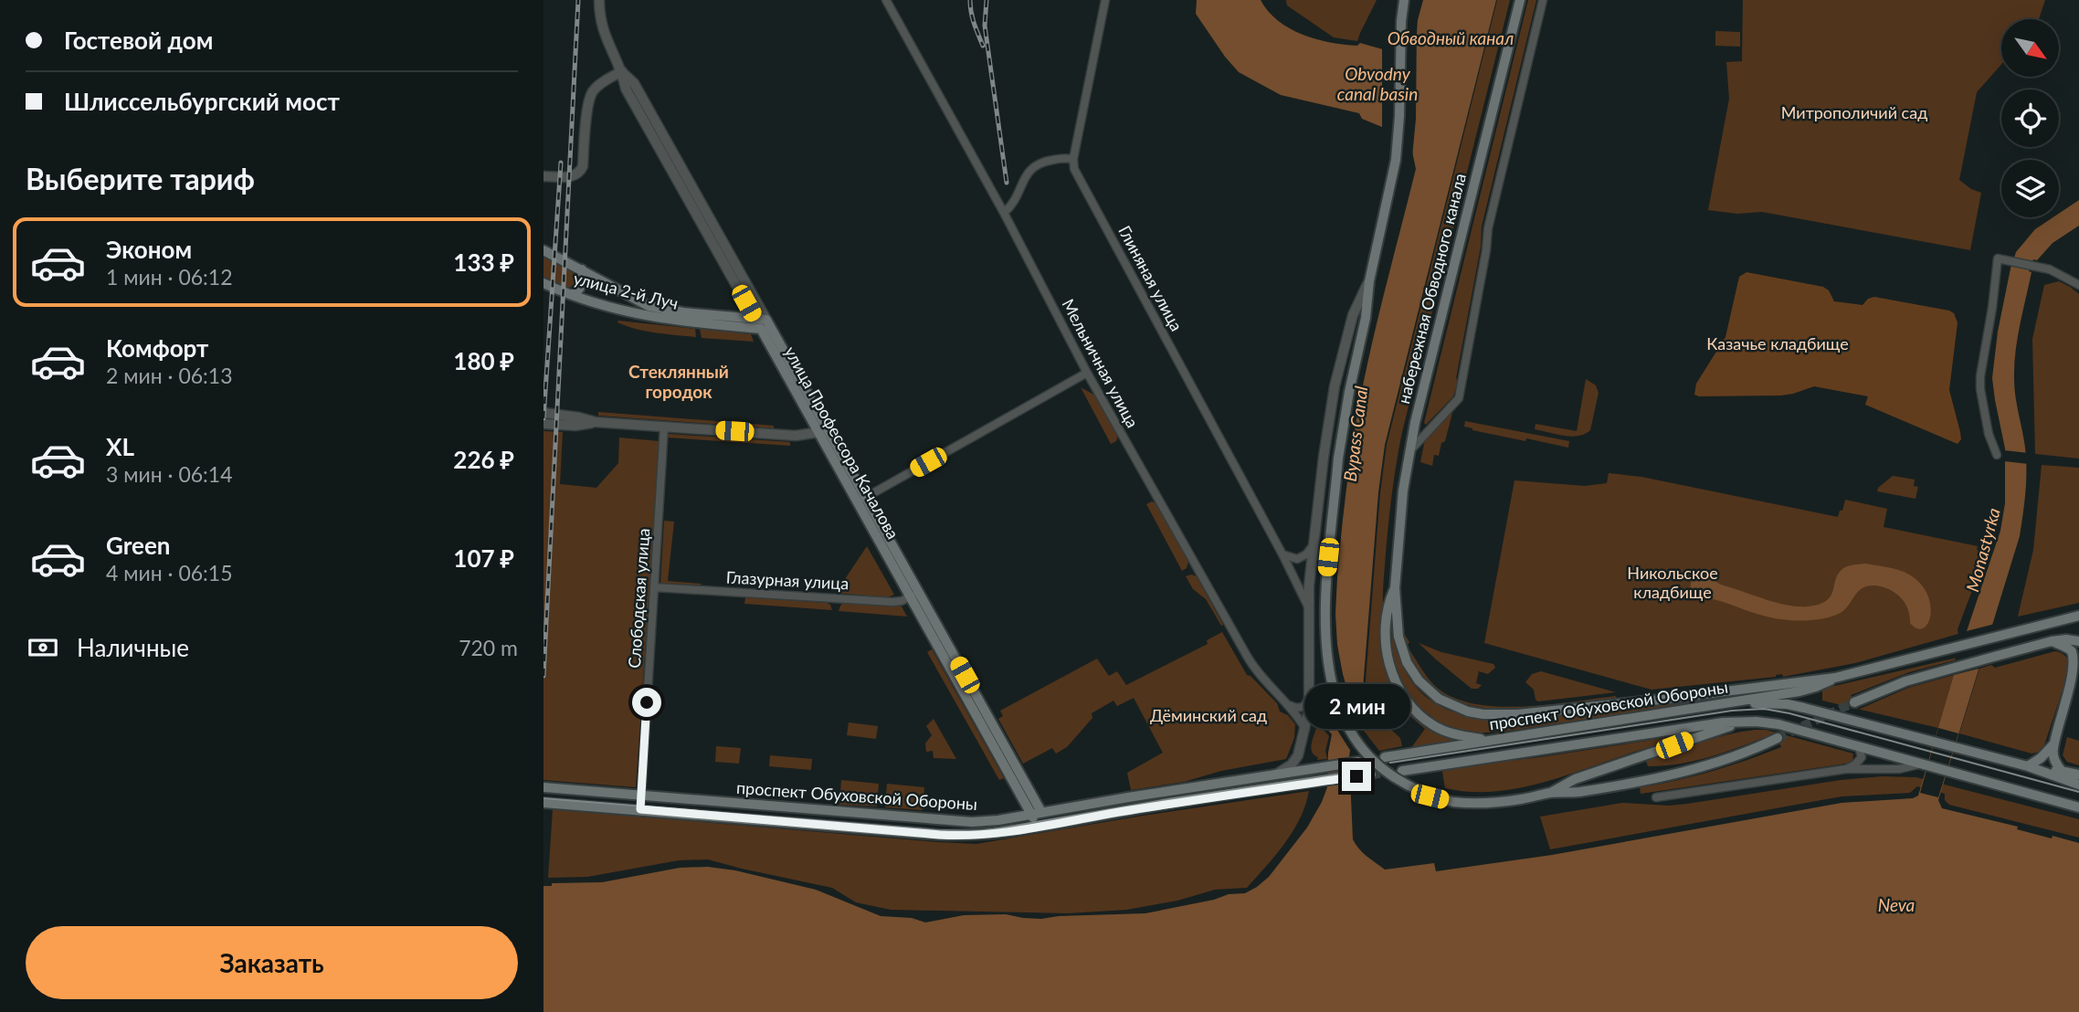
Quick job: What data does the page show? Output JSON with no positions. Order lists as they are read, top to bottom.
{
  "streets": {
    "main road": [
      "набережная Обводного канала",
      "улица 2-й Луч",
      "улица Профессора Качалова",
      "проспект Обуховской Обороны"
    ],
    "street": [
      "Глиняная улица",
      "Мельничная улица",
      "Глазурная улица",
      "Слободская улица"
    ]
  },
  "crossings": [
    ["набережная Обводного канала", "проспект Обуховской Обороны"],
    ["улица 2-й Луч", "улица Профессора Качалова"],
    ["улица Профессора Качалова", "Глазурная улица"],
    ["улица Профессора Качалова", "проспект Обуховской Обороны"],
    ["Глазурная улица", "Слободская улица"],
    ["Слободская улица", "проспект Обуховской Обороны"]
  ],
  "districts": ["Стеклянный городок"],
  "water": [
    "Обводный канал",
    "Obvodny canal basin",
    "Bypass Canal",
    "Monastyrka",
    "Neva"
  ],
  "parks": [
    "Митрополичий сад",
    "Казачье кладбище",
    "Никольское кладбище",
    "Дёминский сад"
  ],
  "north": "bottom right",
  "page": {
    "banner": ["Гостевой дом", "Шлиссельбургский мост"],
    "heading": "Выберите тариф",
    "list": [
      {
        "name": "Эконом",
        "note": "1 мин · 06:12",
        "value": "133 ₽"
      },
      {
        "name": "Комфорт",
        "note": "2 мин · 06:13",
        "value": "180 ₽"
      },
      {
        "name": "XL",
        "note": "3 мин · 06:14",
        "value": "226 ₽"
      },
      {
        "name": "Green",
        "note": "4 мин · 06:15",
        "value": "107 ₽"
      }
    ],
    "pay": ["Наличные", "720 m"],
    "bubble": "2 мин",
    "buttons": "Заказать"
  }
}
